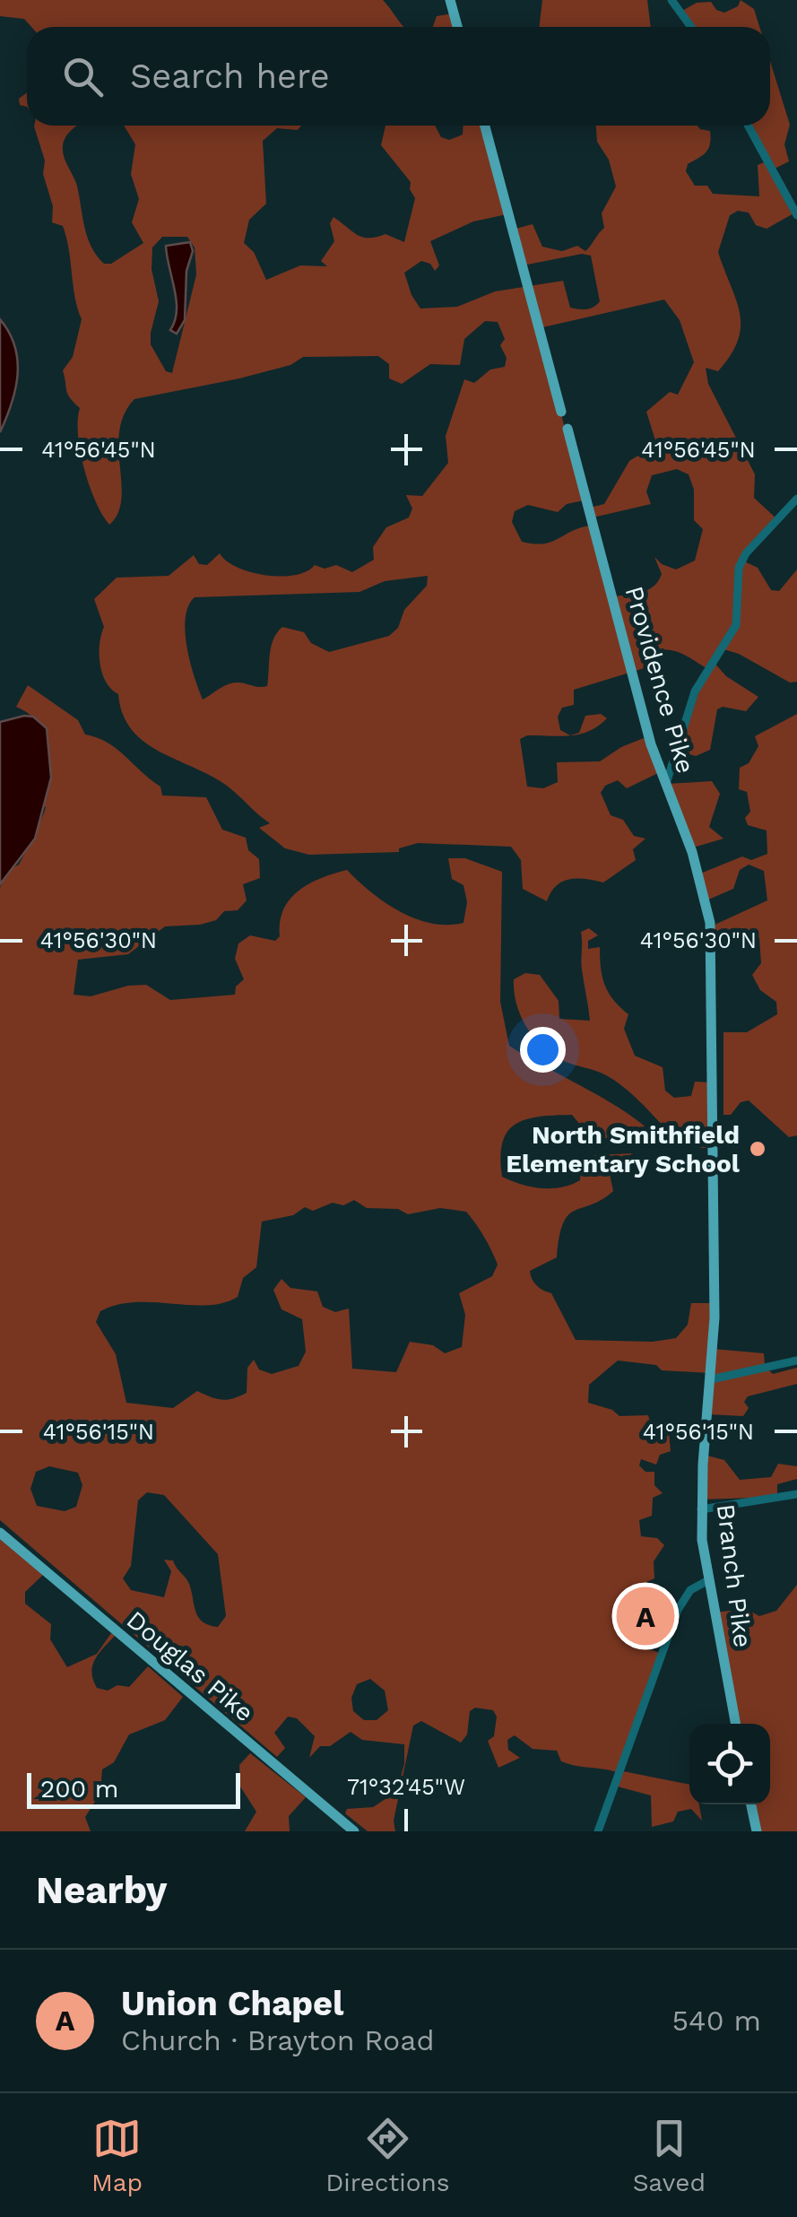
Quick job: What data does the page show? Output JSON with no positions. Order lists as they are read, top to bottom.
{
  "streets": {
    "main road": ["Providence Pike", "Branch Pike", "Douglas Pike"]
  },
  "crossings": [
    ["Providence Pike", "Branch Pike"]
  ],
  "places": ["North Smithfield Elementary School"],
  "scale_bar": "200 m",
  "page": {
    "search": "Search here",
    "pins": "A",
    "scale": "200 m",
    "heading": "Nearby",
    "list": [
      {
        "mark": "A",
        "name": "Union Chapel",
        "note": "Church · Brayton Road",
        "value": "540 m"
      }
    ],
    "nav": ["Map", "Directions", "Saved"]
  },
  "coordinates": [
    "41°56'45\"N",
    "41°56'30\"N",
    "41°56'15\"N",
    "71°32'45\"W"
  ]
}
